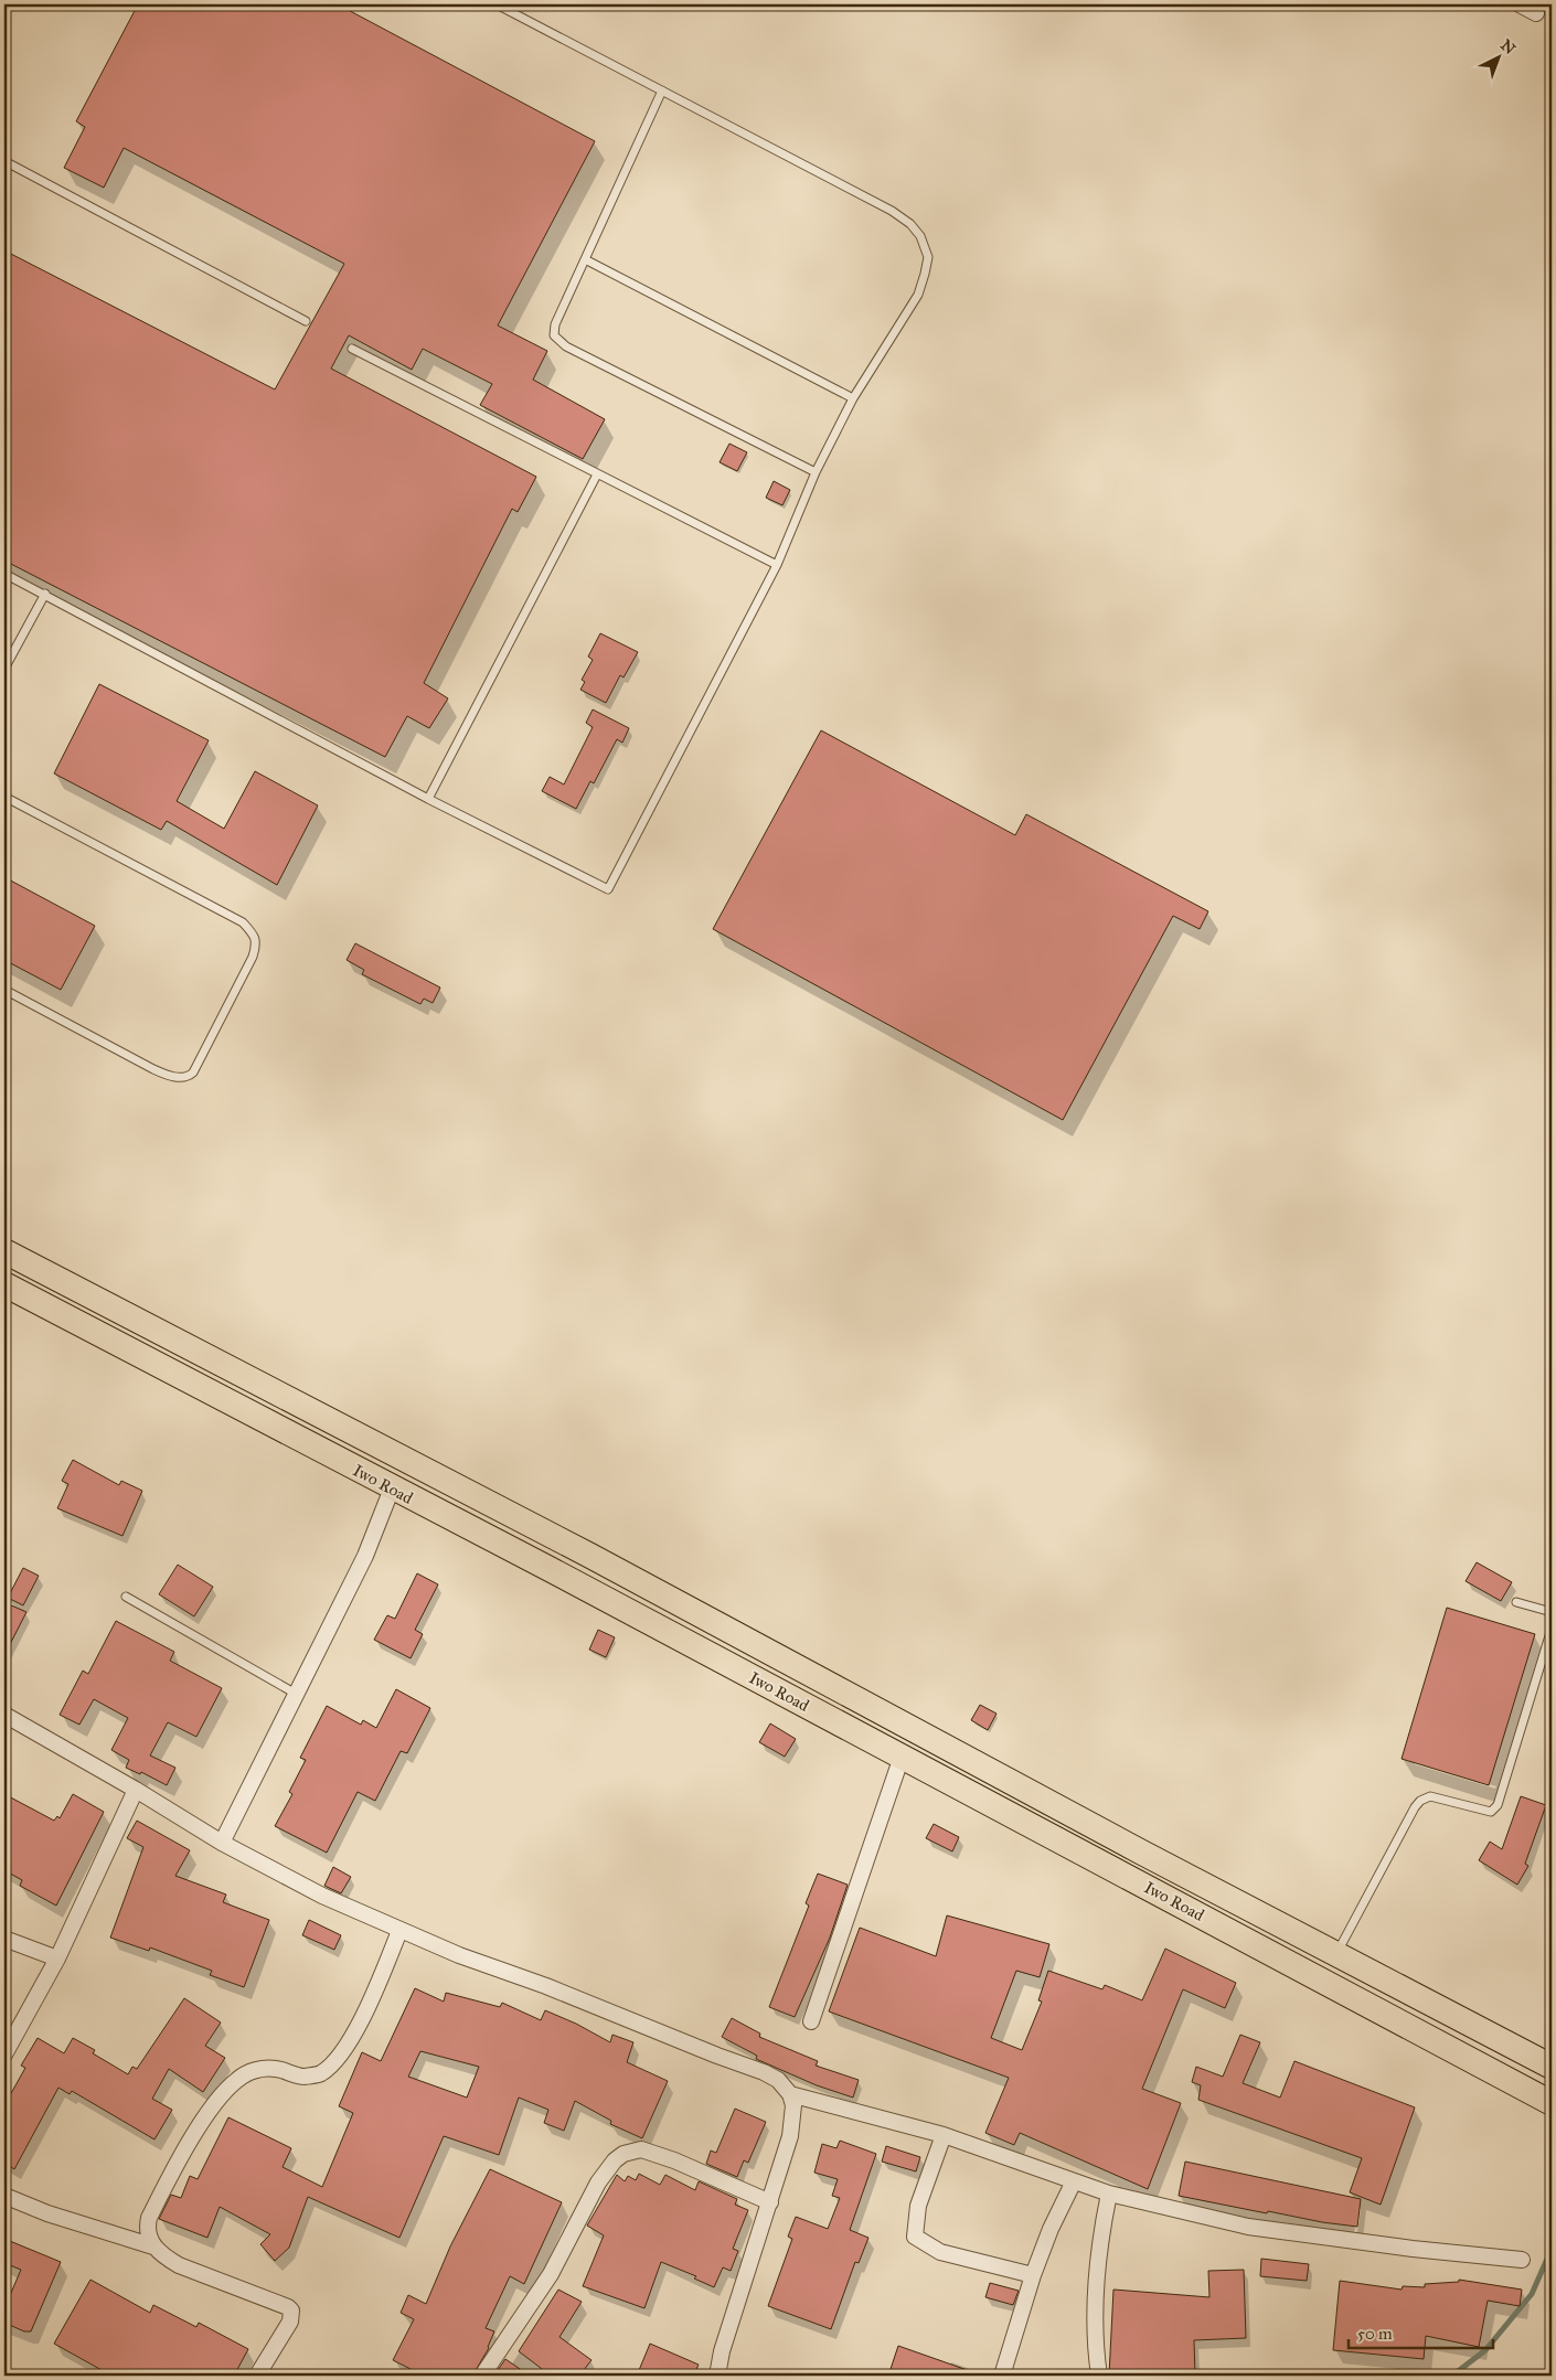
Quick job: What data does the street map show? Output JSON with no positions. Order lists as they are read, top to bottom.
{
  "streets": {
    "main road": ["Iwo Road"]
  },
  "scale_bar": "50 m",
  "north": "top right"
}
